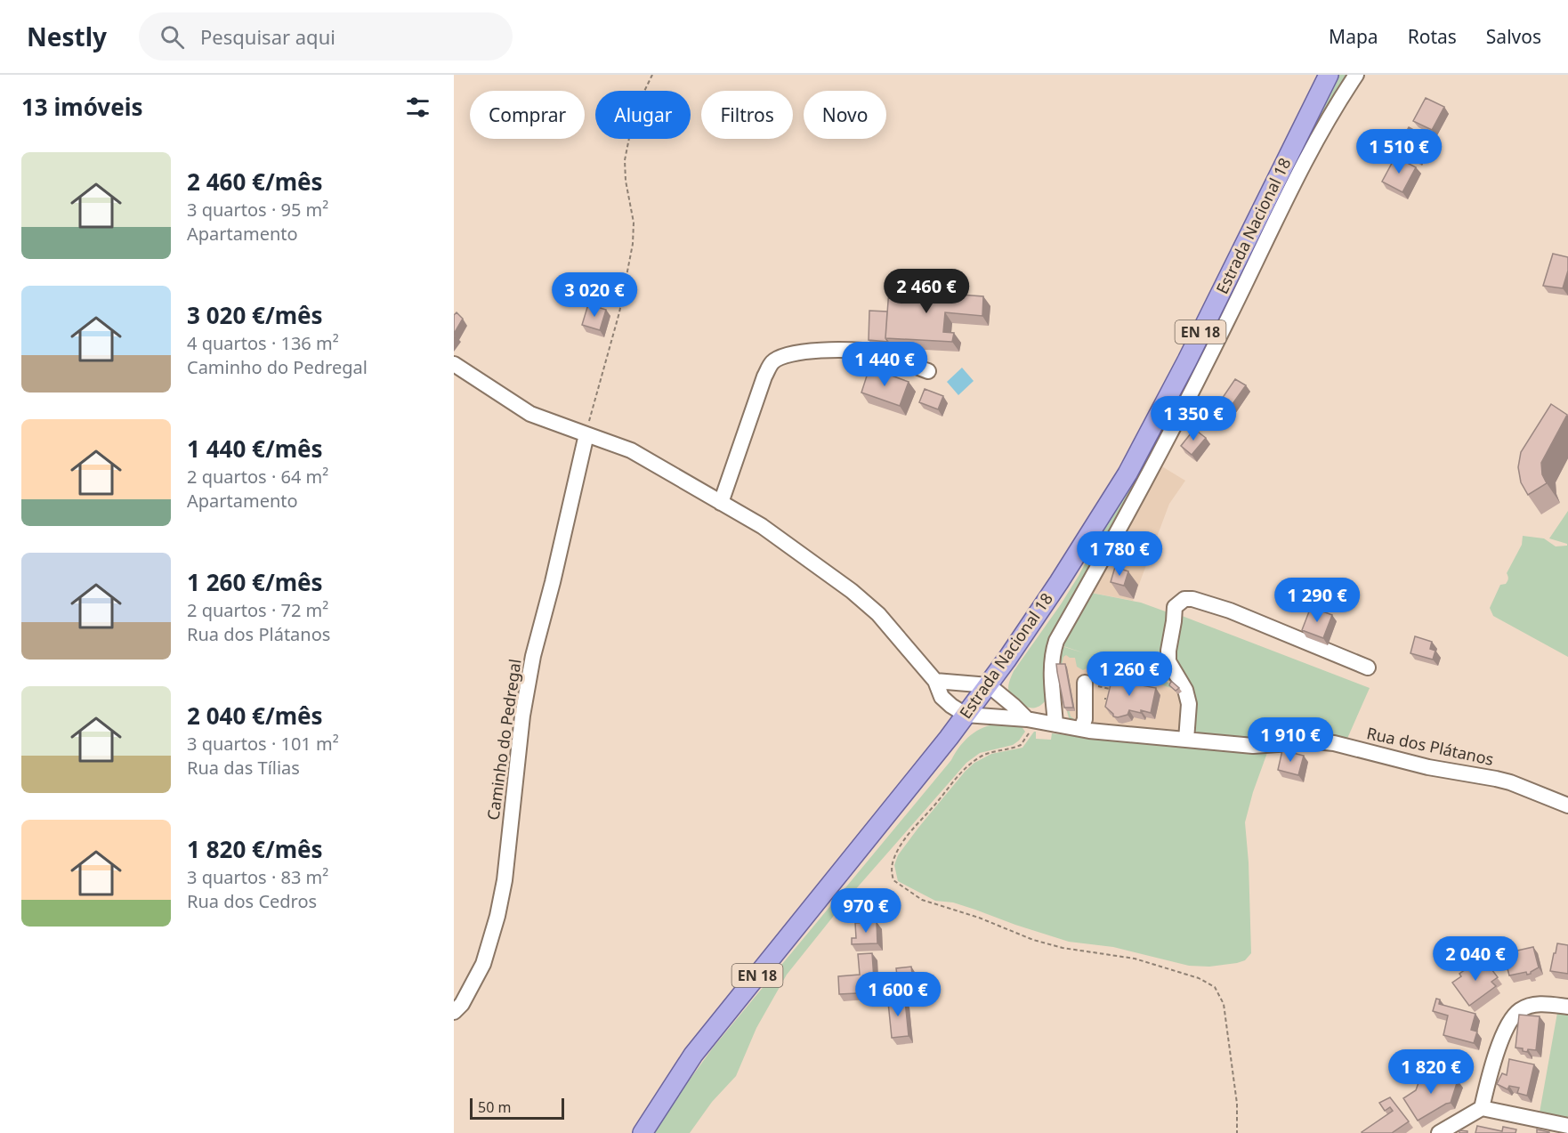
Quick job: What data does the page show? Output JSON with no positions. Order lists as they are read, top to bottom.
{
  "streets": {
    "main road": ["Estrada Nacional 18", "EN 18"],
    "street": ["Caminho do Pedregal", "Rua dos Plátanos"]
  },
  "crossings": [
    ["Estrada Nacional 18", "Rua dos Plátanos"]
  ],
  "scale_bar": "50 m",
  "page": {
    "header": "Nestly",
    "search": "Pesquisar aqui",
    "nav": ["Mapa", "Rotas", "Salvos"],
    "heading": "13 imóveis",
    "chip": [
      "Comprar",
      "Alugar",
      "Filtros",
      "Novo"
    ],
    "price": [
      "1 510 €",
      "2 460 €",
      "3 020 €",
      "1 440 €",
      "1 350 €",
      "1 780 €",
      "1 290 €",
      "1 260 €",
      "1 910 €",
      "970 €",
      "2 040 €",
      "1 600 €",
      "1 820 €"
    ],
    "list": [
      {
        "name": "2 460 €/mês",
        "note": "3 quartos · 95 m² · Apartamento"
      },
      {
        "name": "3 020 €/mês",
        "note": "4 quartos · 136 m² · Caminho do Pedregal"
      },
      {
        "name": "1 440 €/mês",
        "note": "2 quartos · 64 m² · Apartamento"
      },
      {
        "name": "1 260 €/mês",
        "note": "2 quartos · 72 m² · Rua dos Plátanos"
      },
      {
        "name": "2 040 €/mês",
        "note": "3 quartos · 101 m² · Rua das Tílias"
      },
      {
        "name": "1 820 €/mês",
        "note": "3 quartos · 83 m² · Rua dos Cedros"
      }
    ],
    "scale": "50 m"
  }
}
